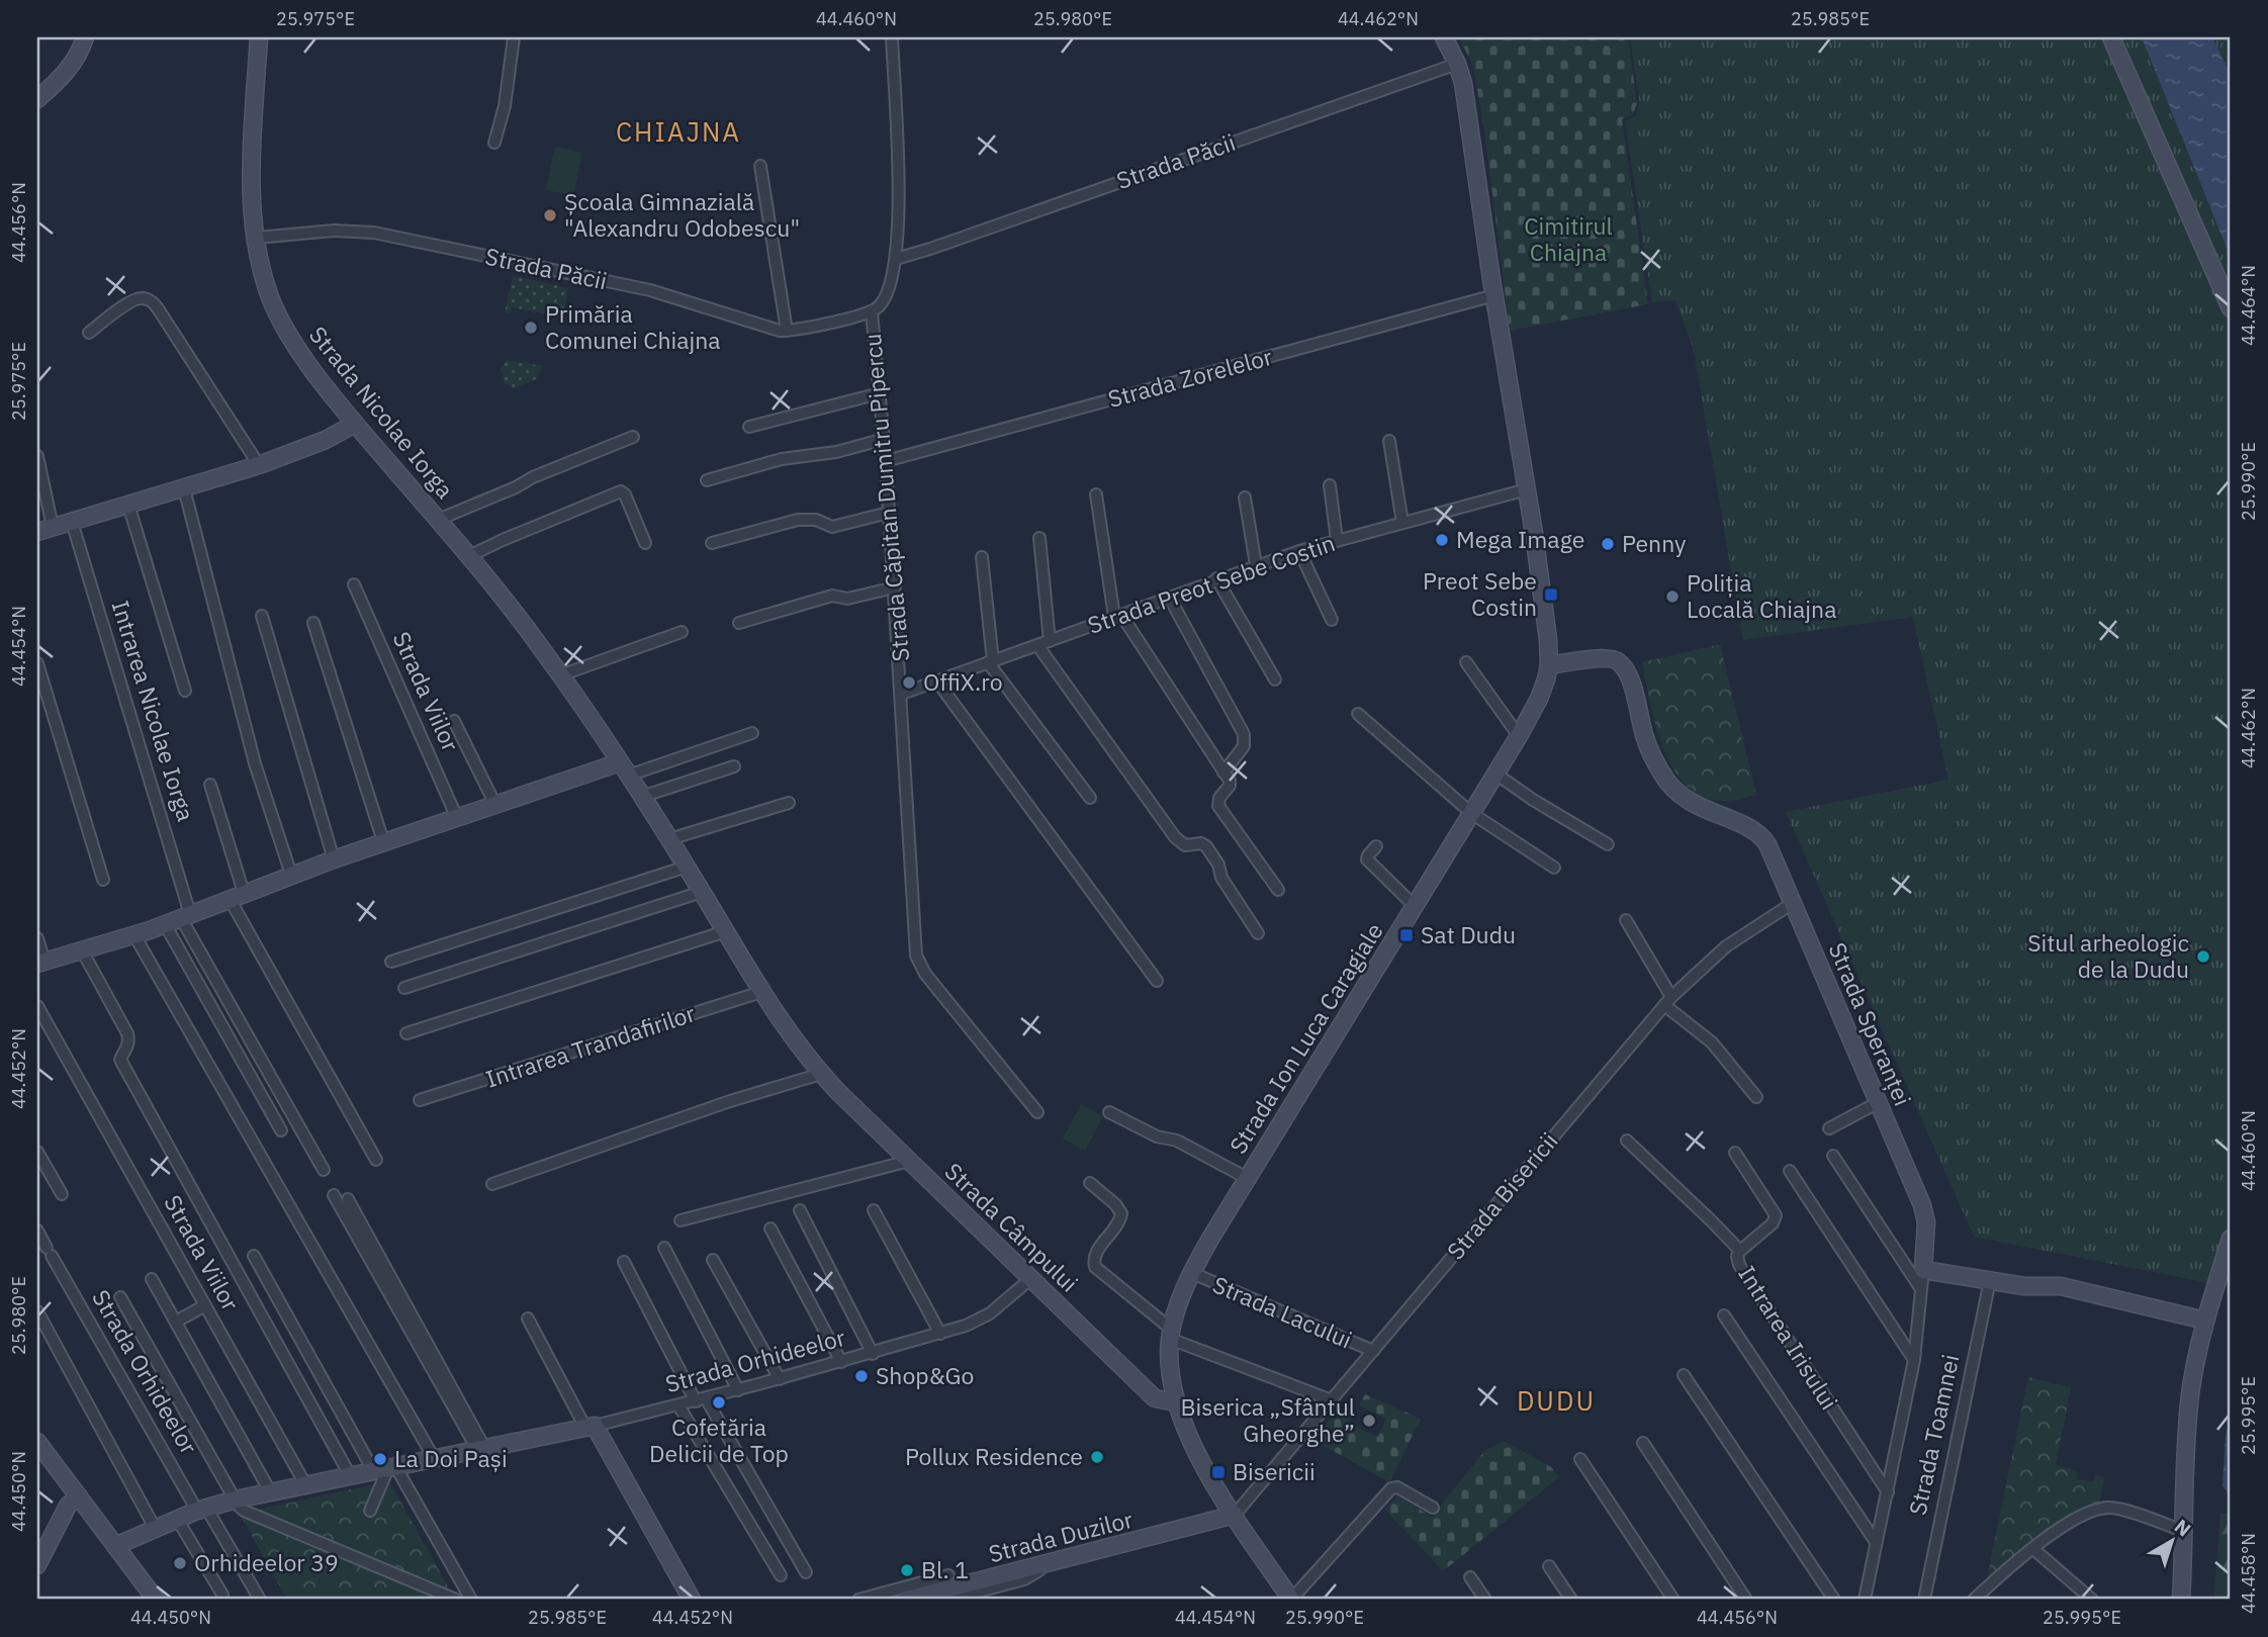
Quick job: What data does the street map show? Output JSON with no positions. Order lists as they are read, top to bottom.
{
  "streets": {
    "street": [
      "Strada Păcii",
      "Strada Zorelelor",
      "Strada Nicolae Iorga",
      "Strada Căpitan Dumitru Pipercu",
      "Strada Preot Sebe Costin",
      "Strada Viilor",
      "Intrarea Nicolae Iorga",
      "Strada Speranței",
      "Strada Ion Luca Caragiale",
      "Intrarea Trandafirilor",
      "Strada Bisericii",
      "Strada Câmpului",
      "Strada Lacului",
      "Intrarea Irisului",
      "Strada Orhideelor",
      "Strada Toamnei",
      "Strada Duzilor"
    ]
  },
  "crossings": [
    ["Strada Păcii", "Strada Nicolae Iorga"],
    ["Strada Păcii", "Strada Căpitan Dumitru Pipercu"],
    ["Strada Păcii", "Strada Ion Luca Caragiale"],
    ["Strada Zorelelor", "Strada Căpitan Dumitru Pipercu"],
    ["Strada Zorelelor", "Strada Ion Luca Caragiale"],
    ["Strada Nicolae Iorga", "Strada Câmpului"],
    ["Strada Căpitan Dumitru Pipercu", "Strada Preot Sebe Costin"],
    ["Strada Preot Sebe Costin", "Strada Ion Luca Caragiale"],
    ["Strada Viilor", "Strada Orhideelor"],
    ["Strada Speranței", "Strada Ion Luca Caragiale"],
    ["Strada Speranței", "Strada Bisericii"],
    ["Strada Speranței", "Intrarea Irisului"],
    ["Strada Ion Luca Caragiale", "Strada Bisericii"],
    ["Strada Ion Luca Caragiale", "Strada Câmpului"],
    ["Strada Ion Luca Caragiale", "Strada Lacului"],
    ["Strada Ion Luca Caragiale", "Strada Duzilor"],
    ["Intrarea Trandafirilor", "Strada Câmpului"],
    ["Strada Bisericii", "Strada Lacului"],
    ["Strada Bisericii", "Strada Duzilor"],
    ["Strada Câmpului", "Strada Orhideelor"]
  ],
  "districts": ["CHIAJNA", "DUDU"],
  "parks": ["Cimitirul Chiajna"],
  "places": {
    "other": [
      "Școala Gimnazială \"Alexandru Odobescu\"",
      "Primăria Comunei Chiajna",
      "Mega Image",
      "Penny",
      "Poliția Locală Chiajna",
      "OffiX.ro",
      "Situl arheologic de la Dudu",
      "Shop&Go",
      "Cofetăria Delicii de Top",
      "Biserica „Sfântul Gheorghe”",
      "Pollux Residence",
      "La Doi Pași",
      "Orhideelor 39",
      "Bl. 1"
    ],
    "transit": ["Preot Sebe Costin", "Sat Dudu", "Bisericii"]
  },
  "north": "top right",
  "coordinates": [
    "25.975°E",
    "44.460°N",
    "25.980°E",
    "44.462°N",
    "25.985°E",
    "44.456°N",
    "44.464°N",
    "25.990°E",
    "44.454°N",
    "44.452°N",
    "25.995°E",
    "44.450°N",
    "44.458°N"
  ]
}
